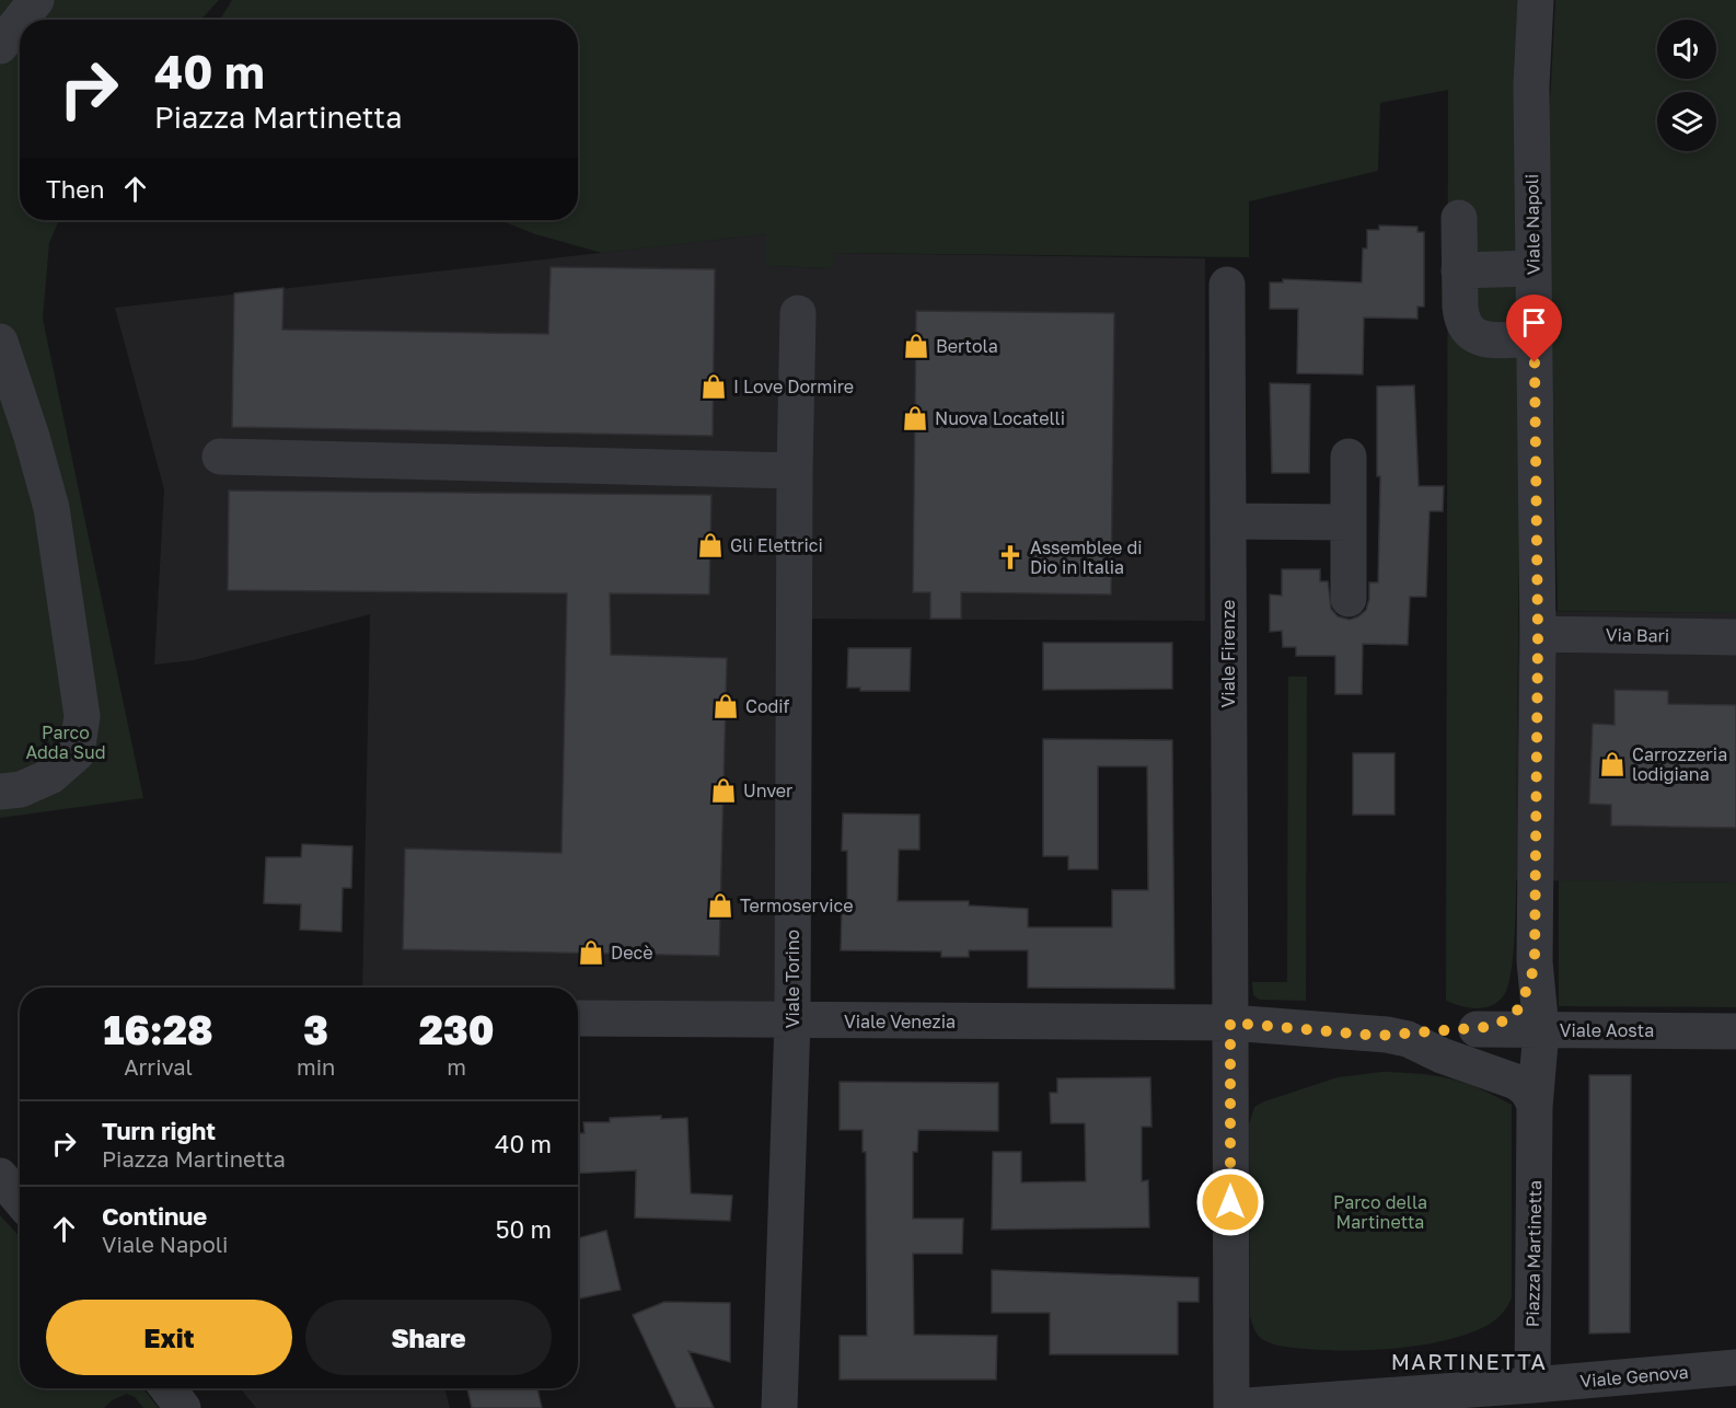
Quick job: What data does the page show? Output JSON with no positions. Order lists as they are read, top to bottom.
{
  "streets": {
    "street": [
      "Viale Napoli",
      "Via Bari",
      "Viale Firenze",
      "Viale Torino",
      "Viale Venezia",
      "Viale Aosta",
      "Piazza Martinetta",
      "Viale Genova"
    ]
  },
  "crossings": [
    ["Viale Napoli", "Via Bari"],
    ["Viale Napoli", "Viale Aosta"],
    ["Viale Napoli", "Piazza Martinetta"],
    ["Viale Firenze", "Viale Venezia"],
    ["Viale Torino", "Viale Venezia"],
    ["Viale Aosta", "Piazza Martinetta"],
    ["Piazza Martinetta", "Viale Genova"]
  ],
  "districts": ["MARTINETTA"],
  "parks": ["Parco Adda Sud", "Parco della Martinetta"],
  "places": {
    "shop": [
      "Bertola",
      "I Love Dormire",
      "Nuova Locatelli",
      "Gli Elettrici",
      "Codif",
      "Carrozzeria lodigiana",
      "Unver",
      "Termoservice",
      "Decè"
    ],
    "church": ["Assemblee di Dio in Italia"]
  },
  "page": {
    "turn": ["40 m", "Piazza Martinetta"],
    "then": "Then",
    "eta": [
      "16:28",
      "Arrival",
      "3",
      "min",
      "230",
      "m"
    ],
    "list": [
      {
        "name": "Turn right",
        "note": "Piazza Martinetta",
        "value": "40 m"
      },
      {
        "name": "Continue",
        "note": "Viale Napoli",
        "value": "50 m"
      }
    ],
    "buttons": ["Exit", "Share"]
  }
}
